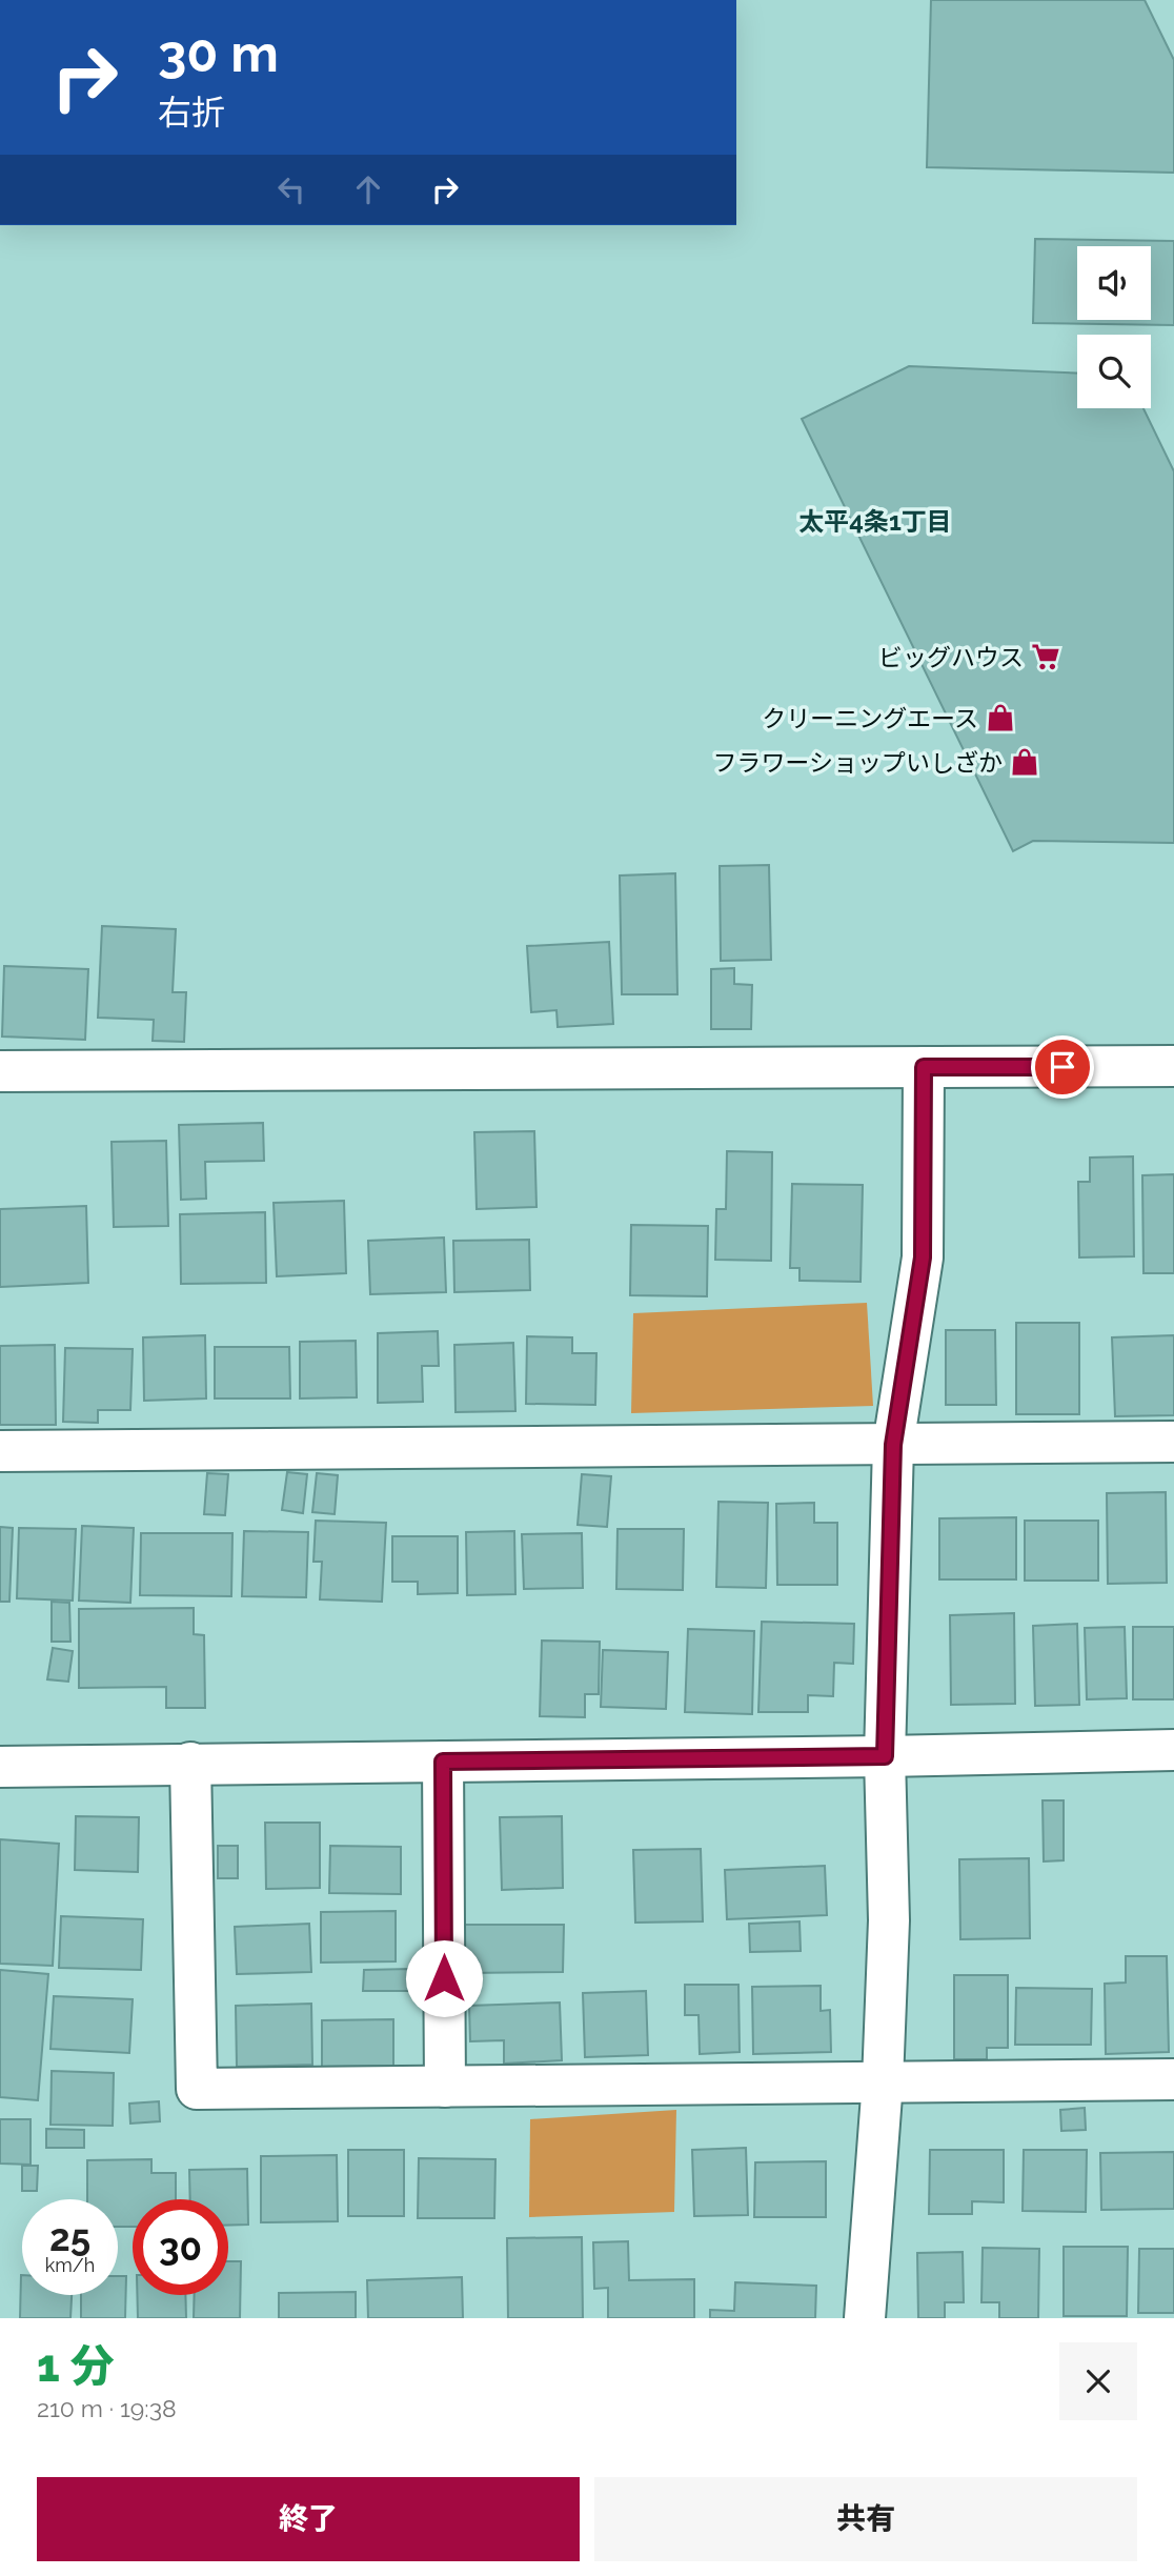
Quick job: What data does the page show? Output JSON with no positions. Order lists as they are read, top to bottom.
{
  "districts": ["太平4条1丁目"],
  "places": {
    "supermarket": ["ビッグハウス"],
    "shop": ["クリーニングエース", "フラワーショップいしざか"]
  },
  "page": {
    "turn": ["30 m", "右折"],
    "speed": "25 km/h",
    "limit": "30",
    "heading": ["1 分", "210 m · 19:38"],
    "buttons": ["終了", "共有"]
  }
}
